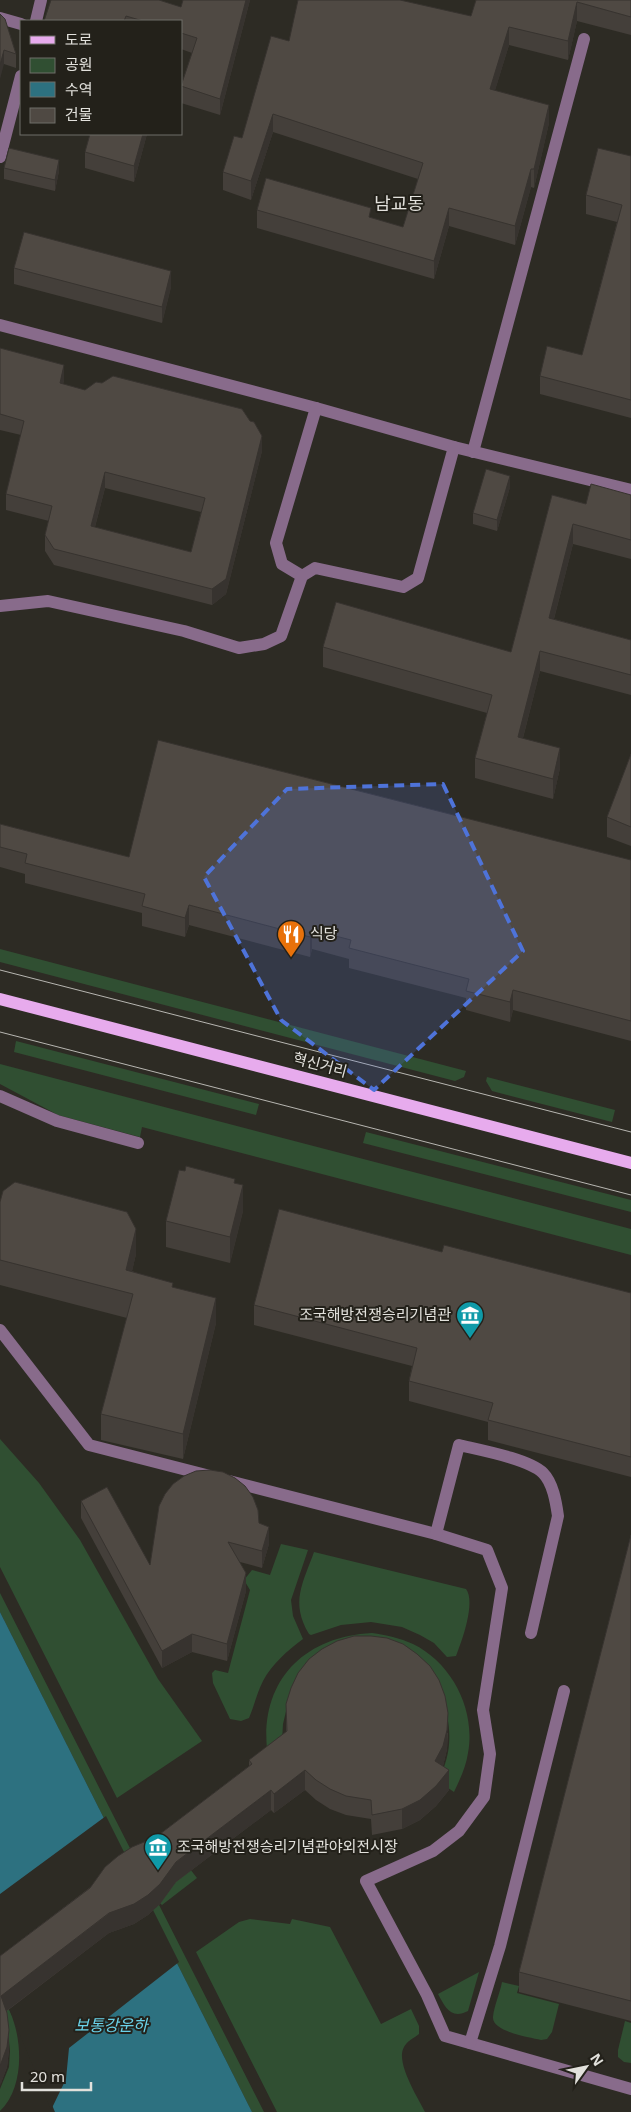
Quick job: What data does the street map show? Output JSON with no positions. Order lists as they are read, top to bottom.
{
  "streets": {
    "main road": ["혁신거리"]
  },
  "districts": ["남교동"],
  "water": ["보통강운하"],
  "places": {
    "restaurant": ["식당"],
    "museum": ["조국해방전쟁승리기념관", "조국해방전쟁승리기념관야외전시장"]
  },
  "legend": [
    "도로",
    "공원",
    "수역",
    "건물"
  ],
  "scale_bar": "20 m",
  "north": "top right"
}
